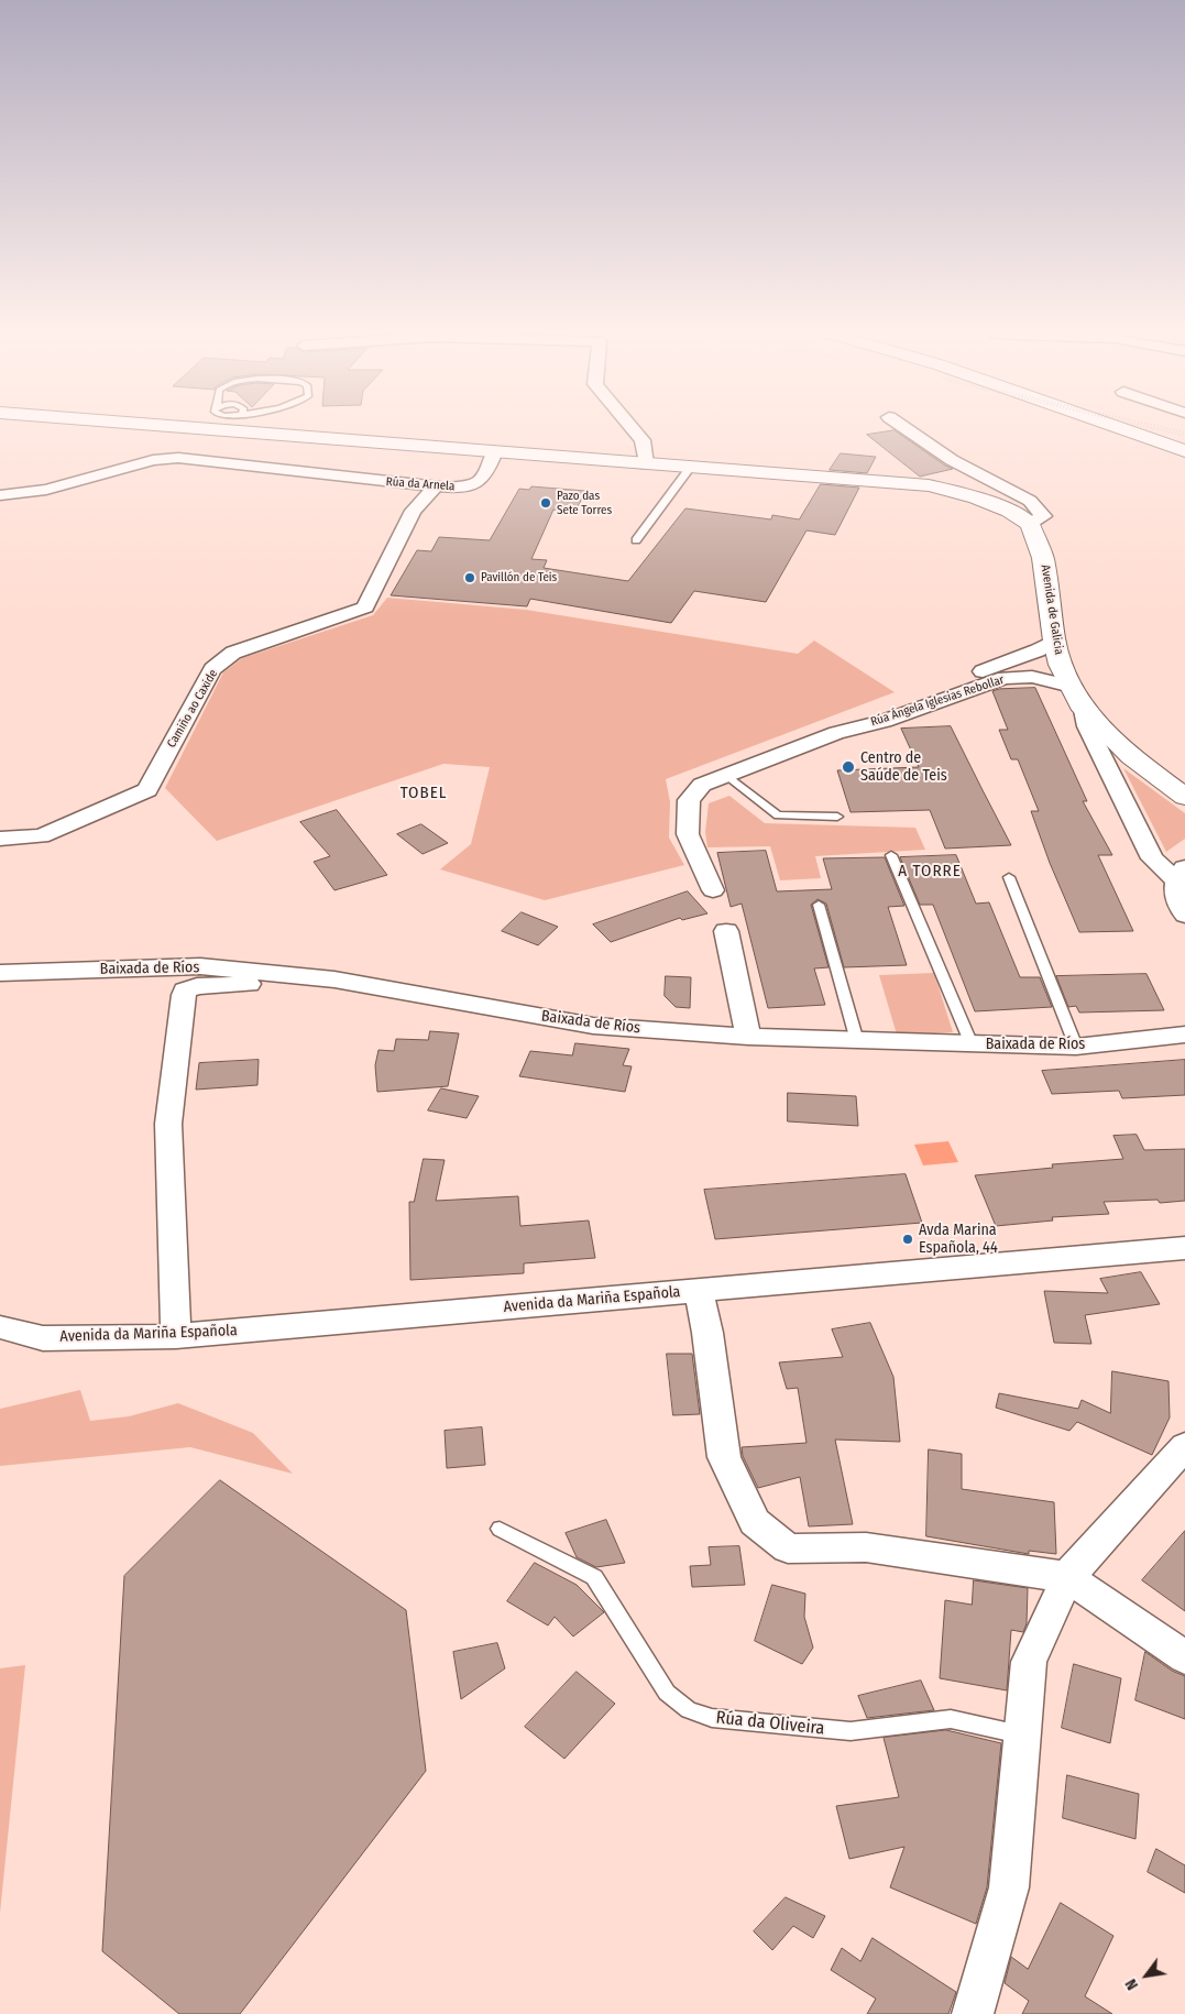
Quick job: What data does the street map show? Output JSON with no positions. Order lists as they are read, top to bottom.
{
  "streets": {
    "main road": ["Avenida de Galicia"],
    "street": [
      "Rúa da Arnela",
      "Rúa Ángela Iglesias Rebollar",
      "Camiño ao Caxide",
      "Baixada de Ríos",
      "Avenida da Mariña Española"
    ],
    "lane": ["Rúa da Oliveira"]
  },
  "crossings": [
    ["Rúa da Arnela", "Camiño ao Caxide"],
    ["Avenida de Galicia", "Rúa Ángela Iglesias Rebollar"]
  ],
  "districts": ["TOBEL", "A TORRE"],
  "places": [
    "Pazo das Sete Torres",
    "Pavillón de Teis",
    "Centro de Saúde de Teis",
    "Avda Marina Española, 44"
  ],
  "north": "bottom left"
}
